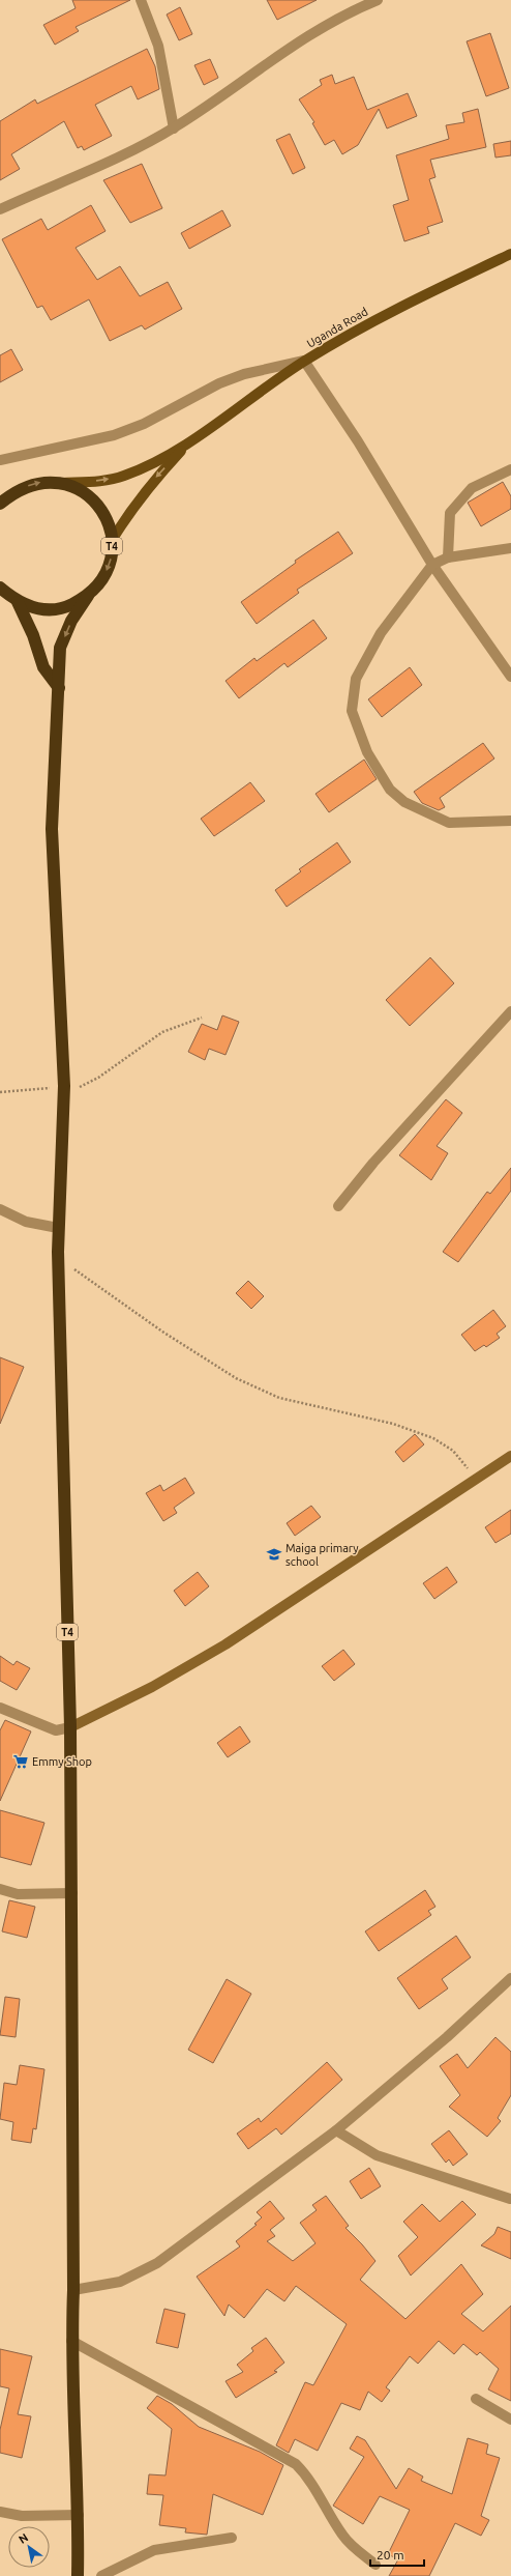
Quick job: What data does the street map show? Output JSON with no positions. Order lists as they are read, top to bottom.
{
  "streets": {
    "highway": ["T4"],
    "main road": ["Uganda Road"]
  },
  "crossings": [
    ["Uganda Road", "T4"]
  ],
  "places": {
    "school or university": ["Maiga primary school"],
    "supermarket": ["Emmy Shop"]
  },
  "scale_bar": "20 m",
  "north": "top left"
}
